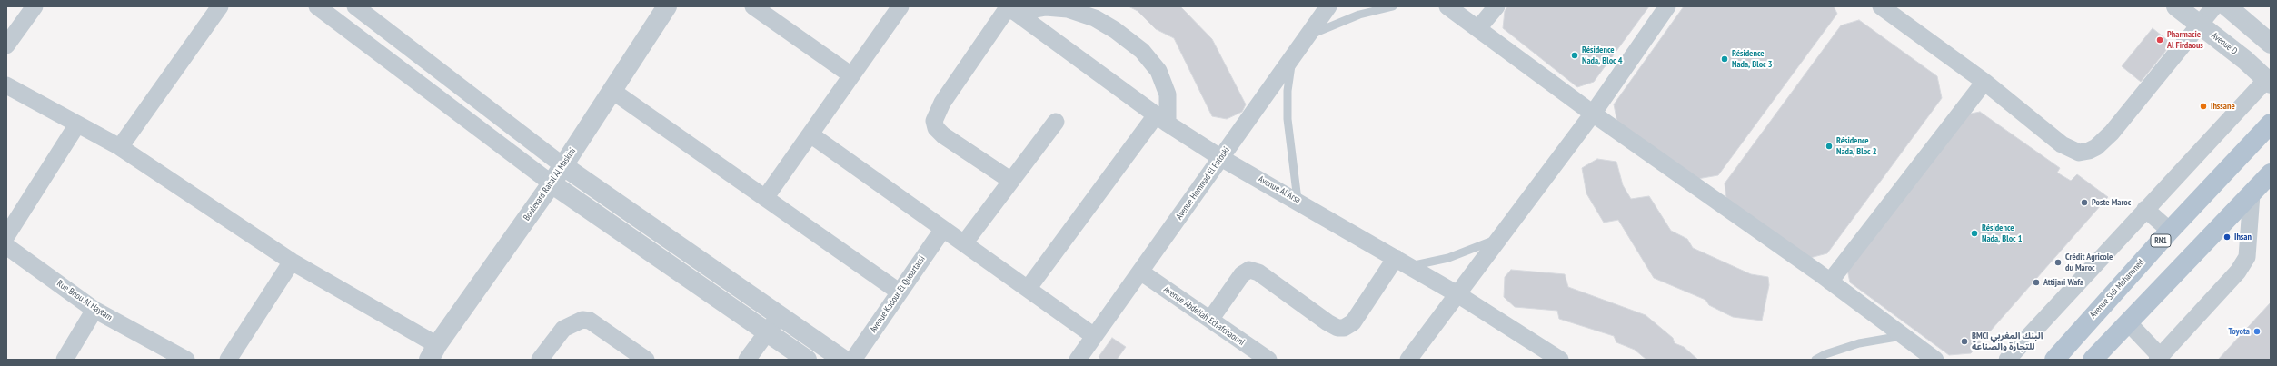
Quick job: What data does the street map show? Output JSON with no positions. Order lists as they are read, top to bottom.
{
  "streets": {
    "main road": ["RN1", "Avenue Sidi Mohammed"],
    "street": [
      "Avenue D",
      "Avenue Hommad El Fatouki",
      "Boulevard Rahal Al Maskini",
      "Avenue Al Arsa",
      "Avenue Kadour El Quoartassi",
      "Rue Bnou Al Haytam",
      "Avenue Abdellah Echafchaouni"
    ]
  },
  "crossings": [
    ["Avenue Hommad El Fatouki", "Avenue Al Arsa"],
    ["Avenue Hommad El Fatouki", "Avenue Abdellah Echafchaouni"]
  ],
  "places": [
    "Pharmacie Al Firdaous",
    "Résidence Nada, Bloc 4",
    "Résidence Nada, Bloc 3",
    "Ihssane",
    "Résidence Nada, Bloc 2",
    "Poste Maroc",
    "Résidence Nada, Bloc 1",
    "Ihsan",
    "Crédit Agricole du Maroc",
    "Attijari Wafa",
    "Toyota",
    "BMCI البنك المغربي للتجارة والصناعة"
  ]
}
